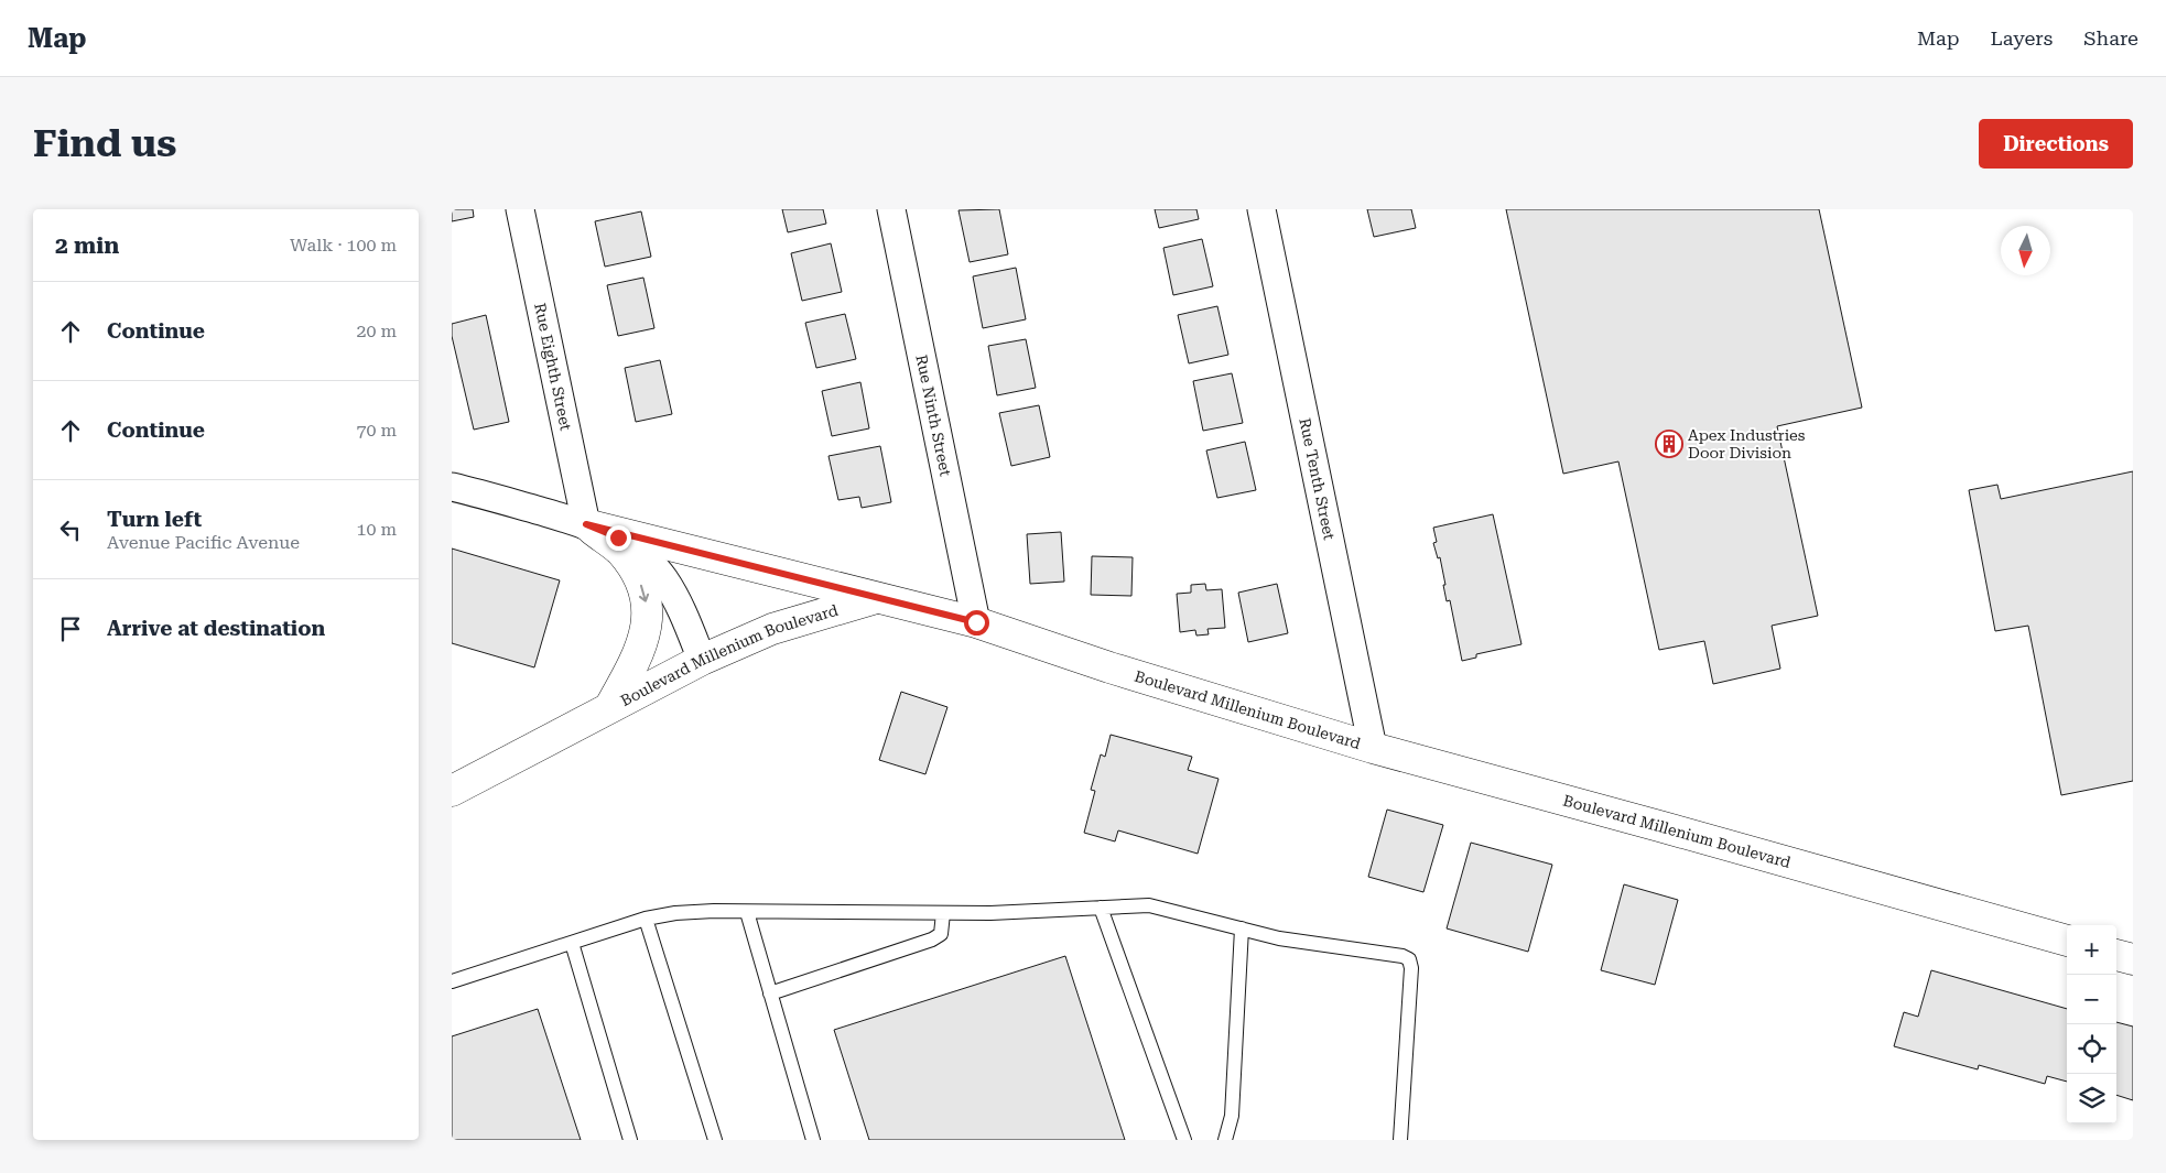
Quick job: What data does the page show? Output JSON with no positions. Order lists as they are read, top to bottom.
{
  "streets": {
    "main road": ["Boulevard Millenium Boulevard"],
    "street": ["Rue Eighth Street", "Rue Ninth Street", "Rue Tenth Street"]
  },
  "crossings": [
    ["Rue Ninth Street", "Boulevard Millenium Boulevard"],
    ["Rue Tenth Street", "Boulevard Millenium Boulevard"]
  ],
  "places": {
    "building": ["Apex Industries Door Division"]
  },
  "north": "bottom",
  "page": {
    "header": "Map",
    "nav": ["Map", "Layers", "Share"],
    "buttons": "Directions",
    "title": "Find us",
    "heading": ["2 min", "Walk · 100 m"],
    "list": [
      ["Continue", "20 m"],
      ["Continue", "70 m"],
      ["Turn left", "Avenue Pacific Avenue", "10 m"],
      "Arrive at destination"
    ],
    "map_buttons": ["+", "−"]
  }
}
